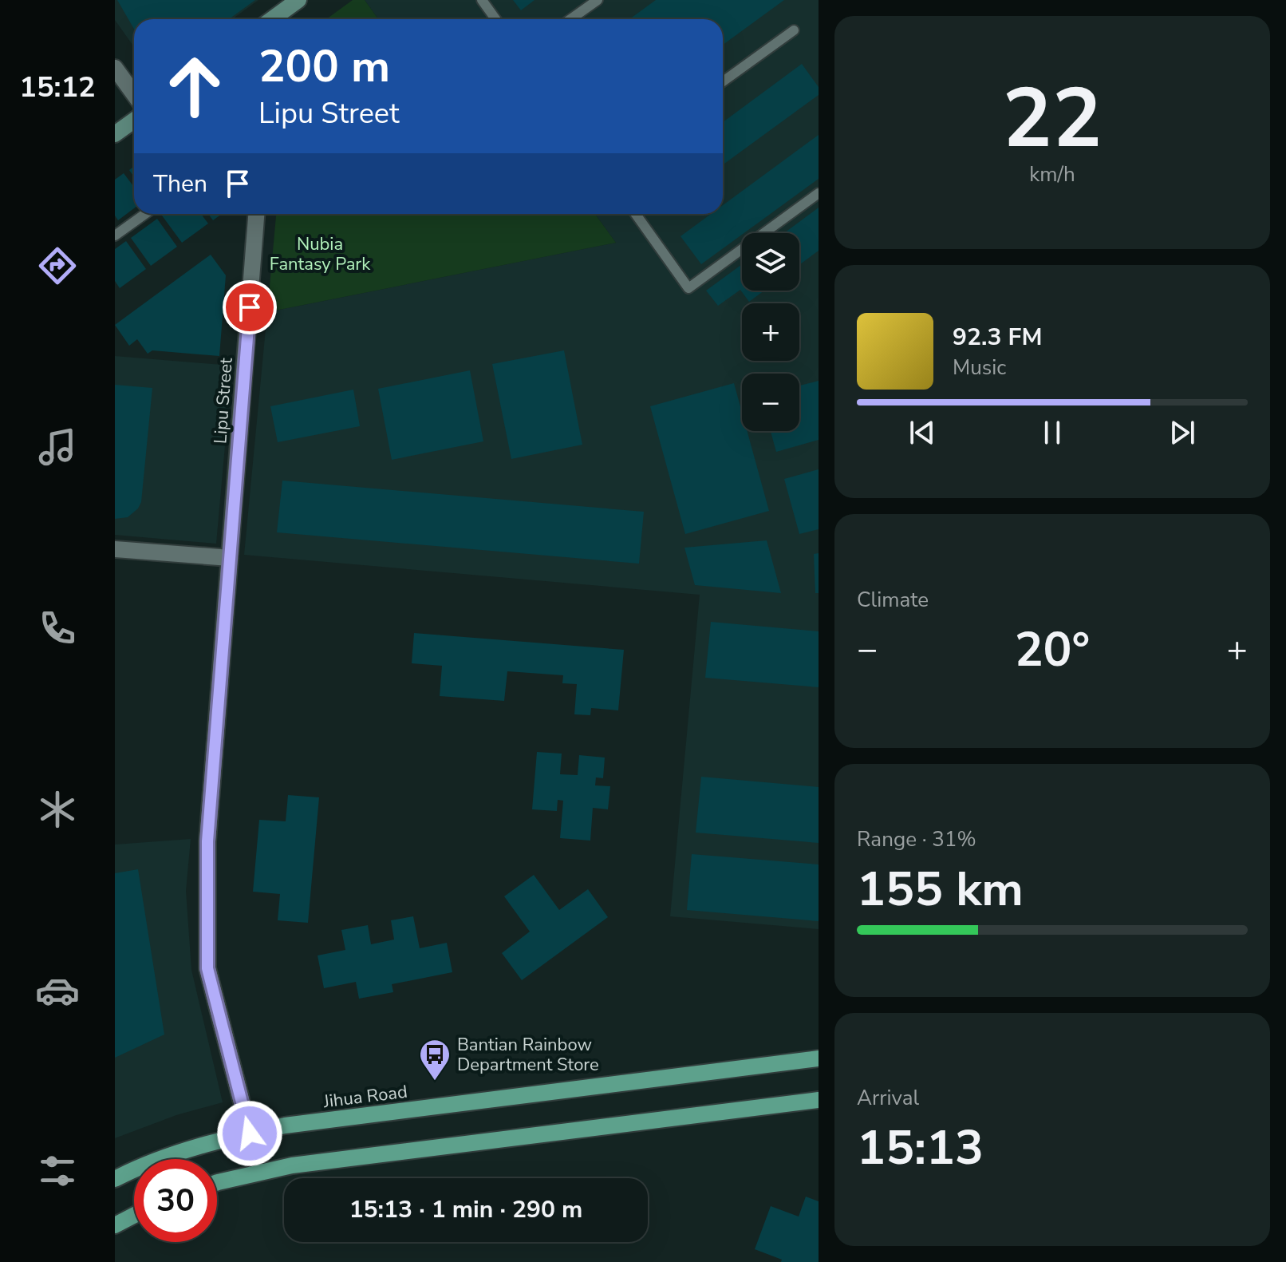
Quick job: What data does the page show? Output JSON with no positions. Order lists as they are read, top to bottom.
{
  "streets": {
    "main road": ["Jihua Road"],
    "street": ["Lipu Street"]
  },
  "crossings": [
    ["Lipu Street", "Jihua Road"]
  ],
  "parks": ["Nubia Fantasy Park"],
  "places": {
    "bus stop": ["Bantian Rainbow Department Store"]
  },
  "page": {
    "tabs": "15:12",
    "tile": [
      ["22", "km/h"],
      "Climate",
      ["Range · 31%", "155 km"],
      ["Arrival", "15:13"]
    ],
    "turn": ["200 m", "Lipu Street"],
    "then": "Then",
    "map_buttons": ["+", "−"],
    "song": ["92.3 FM", "Music"],
    "heat": ["−", "20°", "+"],
    "limit": "30",
    "trip": "15:13 · 1 min · 290 m"
  }
}
